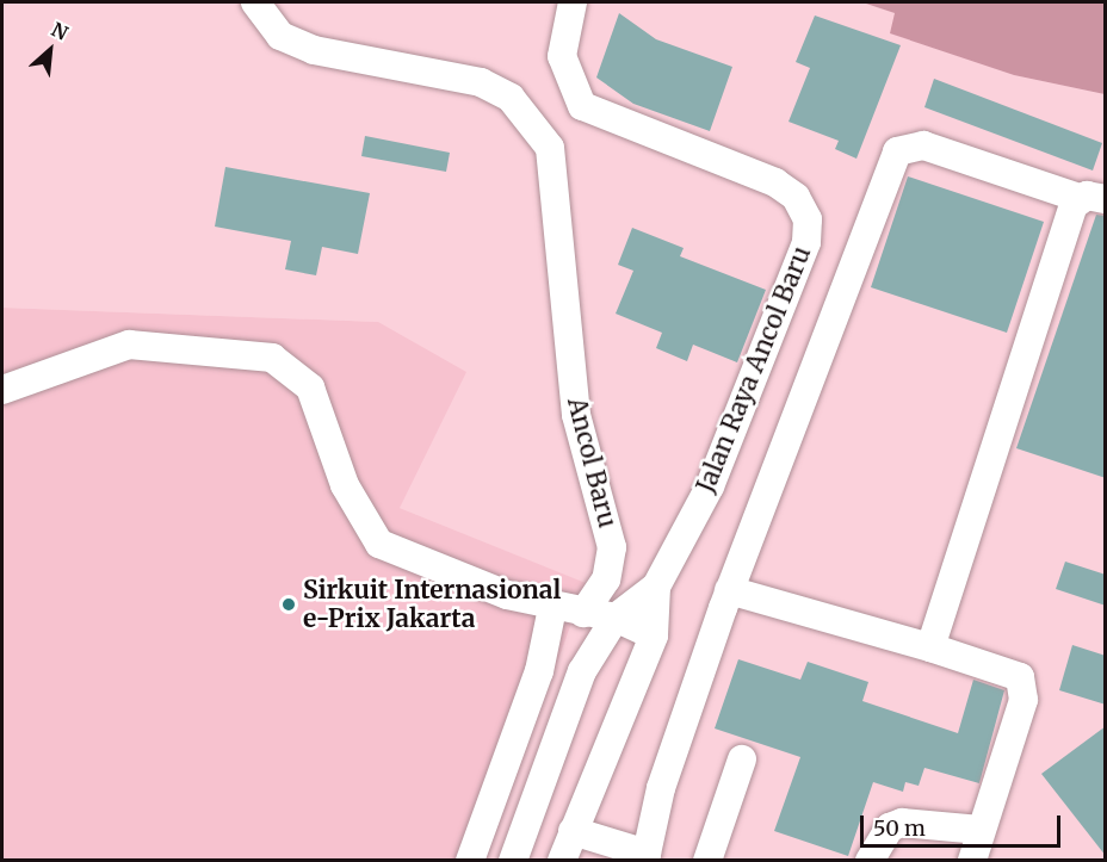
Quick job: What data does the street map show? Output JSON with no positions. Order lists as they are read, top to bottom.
{
  "streets": {
    "lane": ["Jalan Raya Ancol Baru", "Ancol Baru"]
  },
  "places": ["Sirkuit Internasional e-Prix Jakarta"],
  "scale_bar": "50 m",
  "north": "top right"
}
